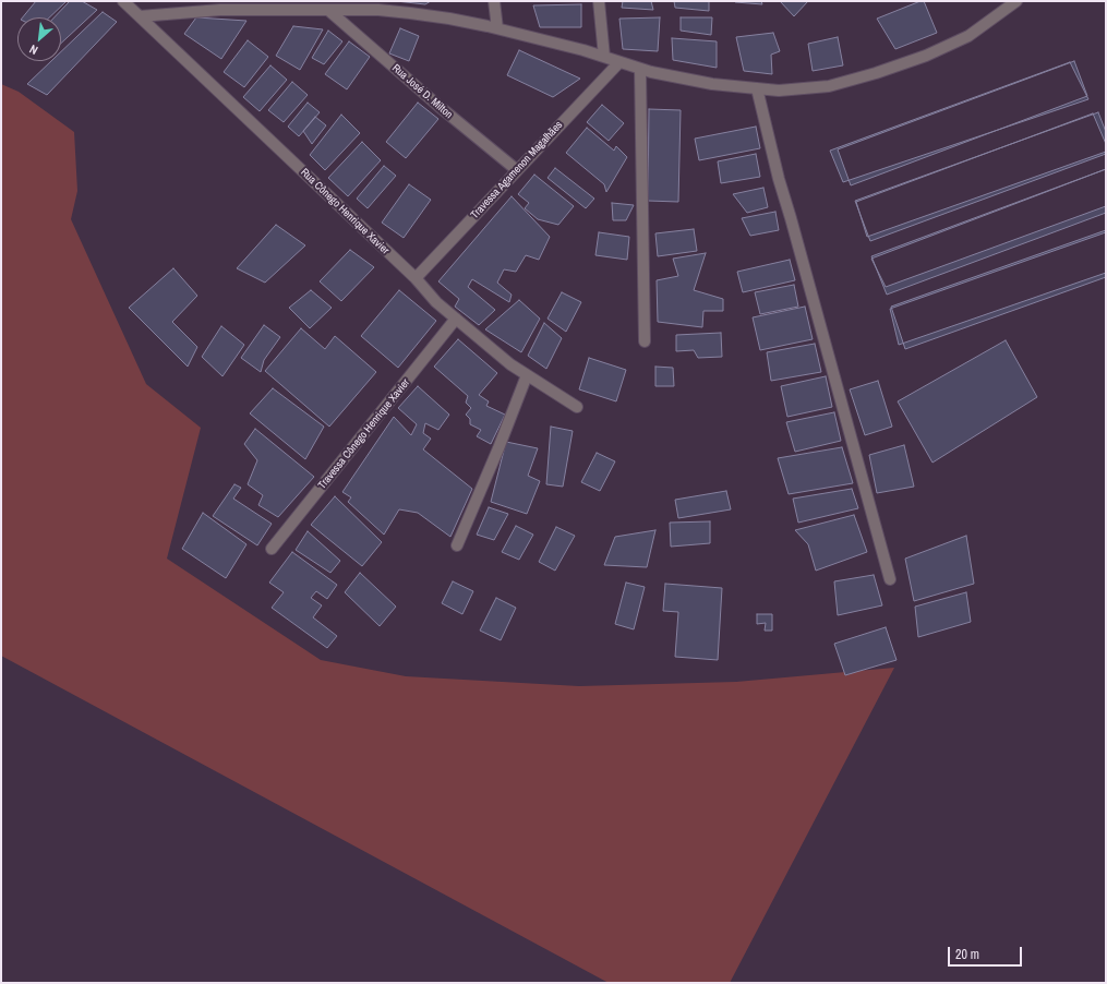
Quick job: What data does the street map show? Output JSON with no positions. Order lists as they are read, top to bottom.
{
  "streets": {
    "street": [
      "Rua José D. Milton",
      "Travessa Agamenon Magalhães",
      "Rua Cônego Henrique Xavier",
      "Travessa Cônego Henrique Xavier"
    ]
  },
  "crossings": [
    ["Rua José D. Milton", "Travessa Agamenon Magalhães"],
    ["Travessa Agamenon Magalhães", "Rua Cônego Henrique Xavier"],
    ["Rua Cônego Henrique Xavier", "Travessa Cônego Henrique Xavier"]
  ],
  "scale_bar": "20 m",
  "north": "bottom left"
}
